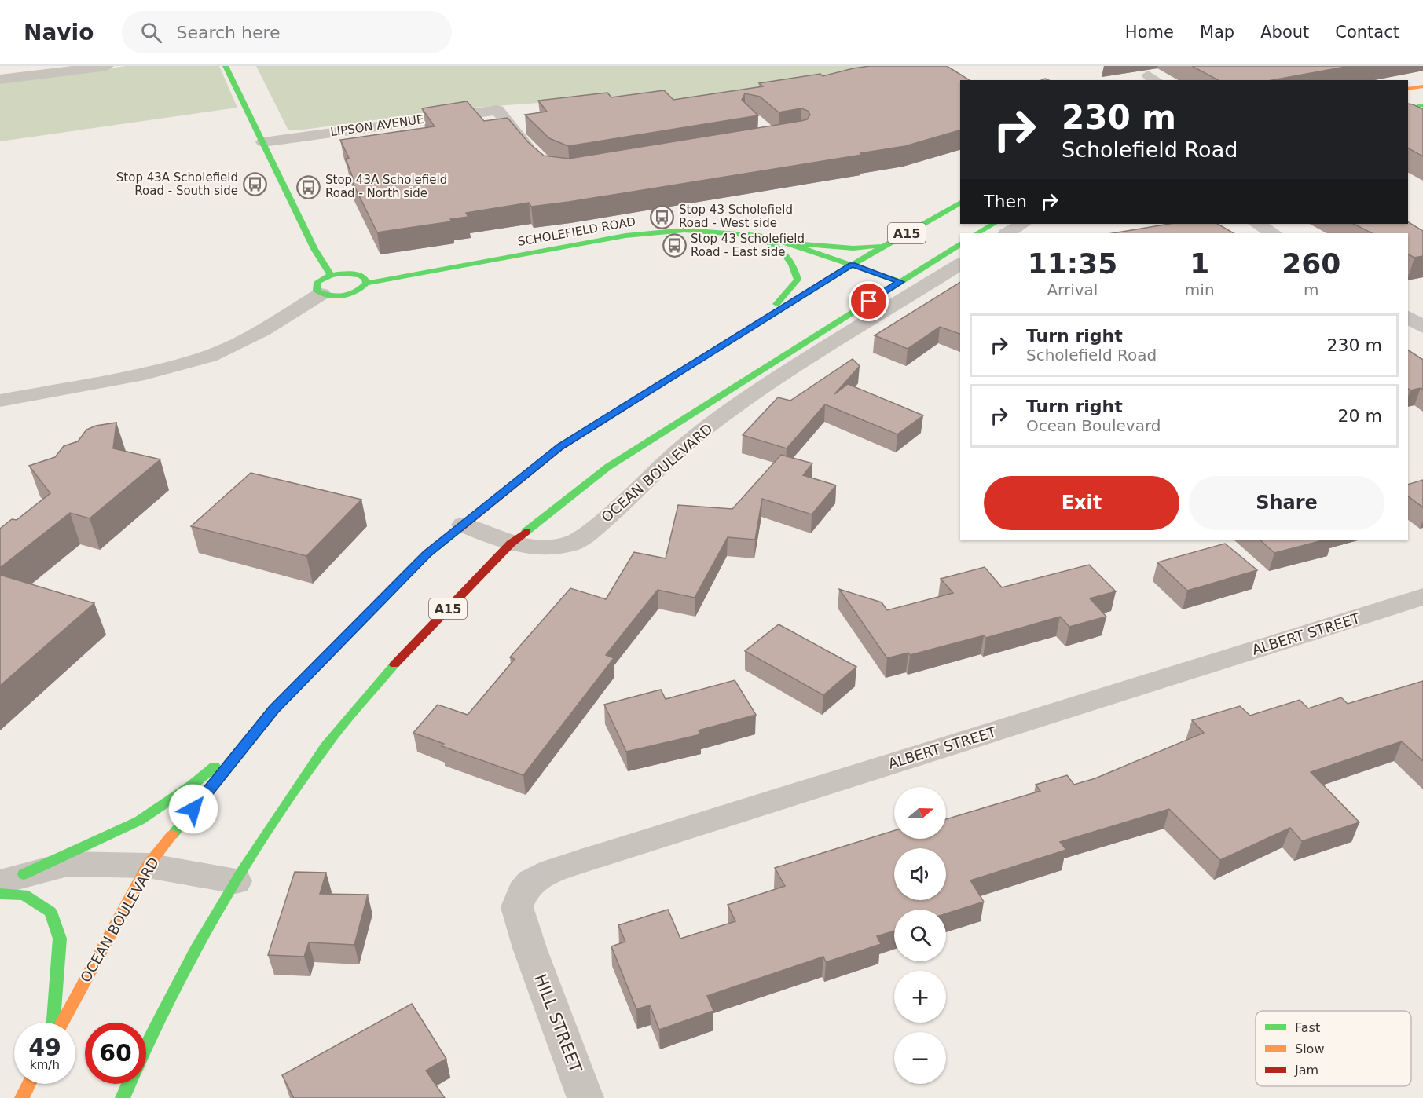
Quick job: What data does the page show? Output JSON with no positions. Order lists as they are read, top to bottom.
{
  "streets": {
    "main road": ["SCHOLEFIELD ROAD", "A15", "OCEAN BOULEVARD"],
    "street": ["LIPSON AVENUE", "ALBERT STREET", "HILL STREET"]
  },
  "crossings": [
    ["SCHOLEFIELD ROAD", "OCEAN BOULEVARD"],
    ["ALBERT STREET", "HILL STREET"]
  ],
  "places": {
    "bus stop": [
      "Stop 43A Scholefield Road - South side",
      "Stop 43A Scholefield Road - North side",
      "Stop 43 Scholefield Road - West side",
      "Stop 43 Scholefield Road - East side"
    ]
  },
  "legend": ["Fast", "Slow", "Jam"],
  "north": "right",
  "page": {
    "header": "Navio",
    "search": "Search here",
    "nav": [
      "Home",
      "Map",
      "About",
      "Contact"
    ],
    "turn": ["230 m", "Scholefield Road"],
    "then": "Then",
    "eta": [
      "11:35",
      "Arrival",
      "1",
      "min",
      "260",
      "m"
    ],
    "list": [
      {
        "name": "Turn right",
        "note": "Scholefield Road",
        "value": "230 m"
      },
      {
        "name": "Turn right",
        "note": "Ocean Boulevard",
        "value": "20 m"
      }
    ],
    "buttons": ["Exit", "Share"],
    "map_buttons": ["+", "−"],
    "speed": "49 km/h",
    "limit": "60"
  }
}
